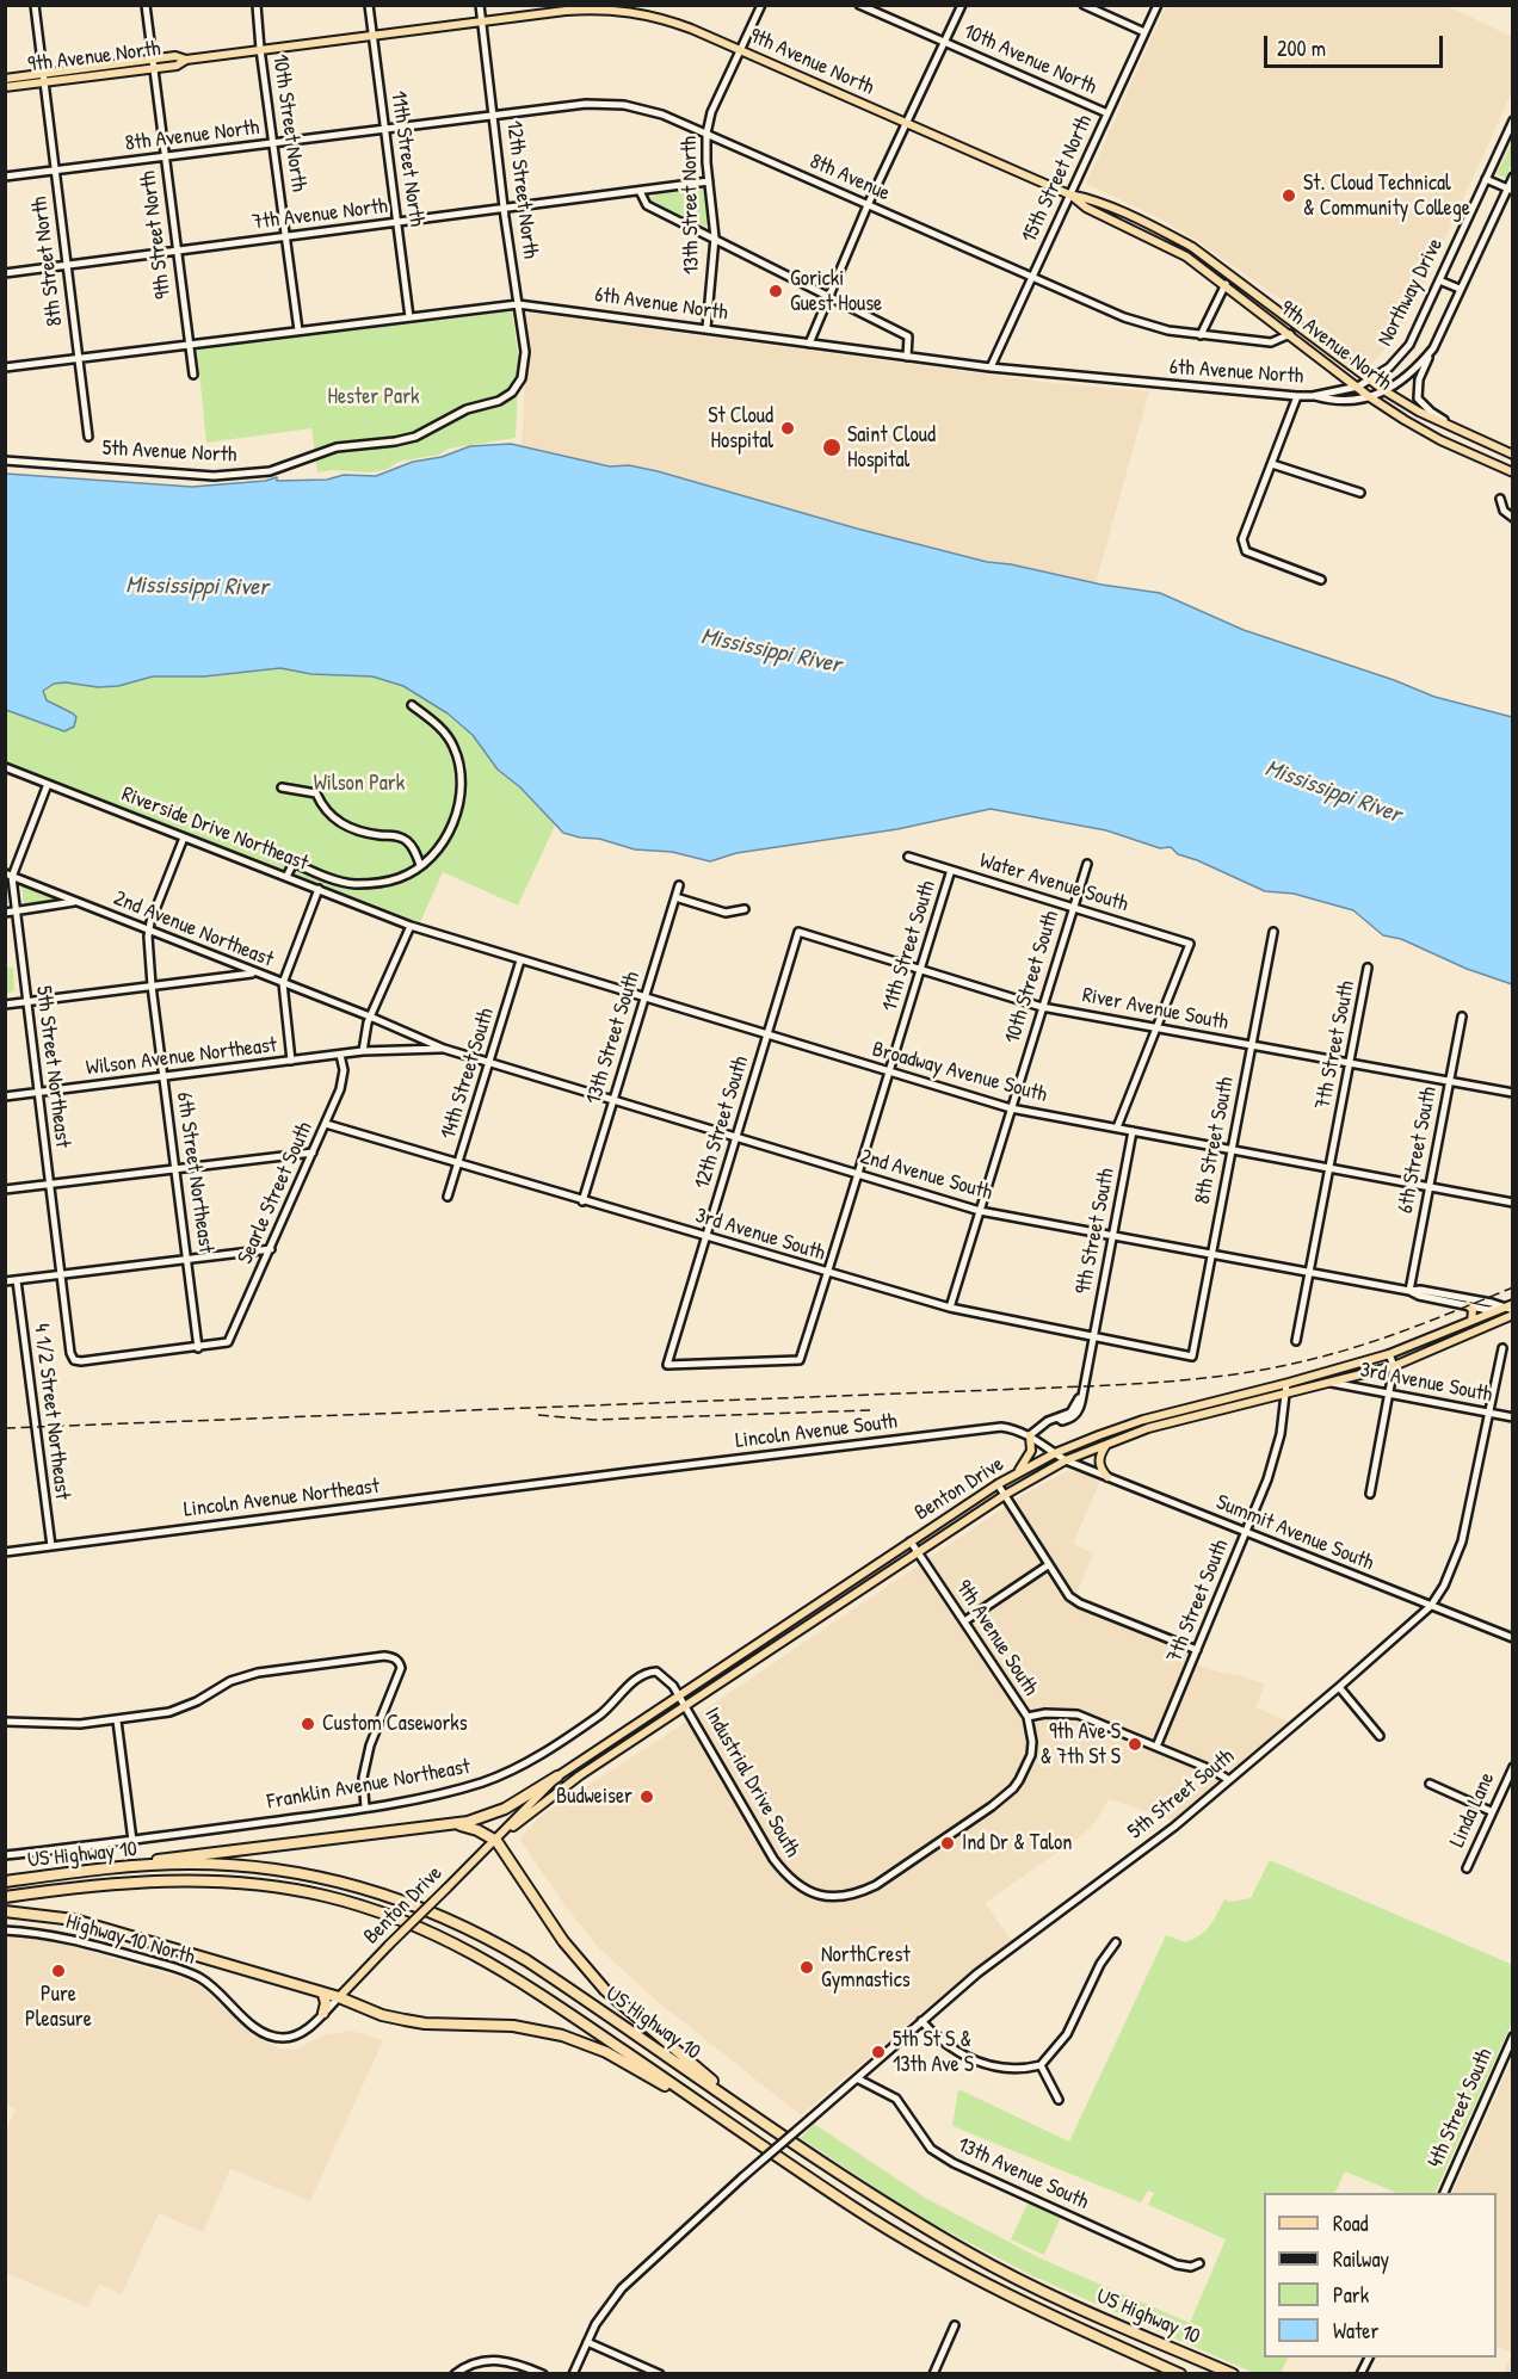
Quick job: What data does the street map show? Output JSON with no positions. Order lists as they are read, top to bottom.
{
  "streets": {
    "highway": ["US Highway 10"],
    "main road": ["9th Avenue North", "Benton Drive"],
    "street": [
      "10th Avenue North",
      "10th Street North",
      "8th Avenue North",
      "11th Street North",
      "8th Avenue",
      "15th Street North",
      "12th Street North",
      "13th Street North",
      "7th Avenue North",
      "9th Street North",
      "8th Street North",
      "Northway Drive",
      "6th Avenue North",
      "5th Avenue North",
      "Riverside Drive Northeast",
      "Water Avenue South",
      "2nd Avenue Northeast",
      "11th Street South",
      "10th Street South",
      "River Avenue South",
      "13th Street South",
      "7th Street South",
      "Wilson Avenue Northeast",
      "5th Street Northeast",
      "Broadway Avenue South",
      "14th Street South",
      "12th Street South",
      "8th Street South",
      "6th Street South",
      "6th Street Northeast",
      "2nd Avenue South",
      "Searle Street South",
      "9th Street South",
      "3rd Avenue South",
      "4 1/2 Street Northeast",
      "Lincoln Avenue South",
      "Lincoln Avenue Northeast",
      "Summit Avenue South",
      "9th Avenue South",
      "Industrial Drive South",
      "Franklin Avenue Northeast",
      "5th Street South",
      "Linda Lane",
      "Highway 10 North",
      "4th Street South",
      "13th Avenue South"
    ]
  },
  "crossings": [
    ["9th Avenue North", "10th Street North"],
    ["9th Avenue North", "11th Street North"],
    ["9th Avenue North", "8th Avenue"],
    ["9th Avenue North", "15th Street North"],
    ["9th Avenue North", "12th Street North"],
    ["9th Avenue North", "13th Street North"],
    ["9th Avenue North", "9th Street North"],
    ["9th Avenue North", "8th Street North"],
    ["9th Avenue North", "Northway Drive"],
    ["9th Avenue North", "6th Avenue North"],
    ["10th Avenue North", "15th Street North"],
    ["10th Street North", "8th Avenue North"],
    ["10th Street North", "7th Avenue North"],
    ["10th Street North", "6th Avenue North"],
    ["8th Avenue North", "11th Street North"],
    ["8th Avenue North", "8th Avenue"],
    ["8th Avenue North", "9th Street North"],
    ["8th Avenue North", "8th Street North"],
    ["11th Street North", "8th Avenue"],
    ["11th Street North", "7th Avenue North"],
    ["11th Street North", "6th Avenue North"],
    ["8th Avenue", "15th Street North"],
    ["8th Avenue", "12th Street North"],
    ["8th Avenue", "13th Street North"],
    ["15th Street North", "6th Avenue North"],
    ["12th Street North", "7th Avenue North"],
    ["12th Street North", "6th Avenue North"],
    ["12th Street North", "5th Avenue North"],
    ["13th Street North", "7th Avenue North"],
    ["13th Street North", "6th Avenue North"],
    ["7th Avenue North", "9th Street North"],
    ["7th Avenue North", "8th Street North"],
    ["9th Street North", "6th Avenue North"],
    ["8th Street North", "6th Avenue North"],
    ["Northway Drive", "6th Avenue North"],
    ["Riverside Drive Northeast", "5th Street Northeast"],
    ["Riverside Drive Northeast", "Broadway Avenue South"],
    ["Riverside Drive Northeast", "6th Street Northeast"],
    ["Water Avenue South", "11th Street South"],
    ["Water Avenue South", "10th Street South"],
    ["Water Avenue South", "River Avenue South"],
    ["2nd Avenue Northeast", "5th Street Northeast"],
    ["2nd Avenue Northeast", "6th Street Northeast"],
    ["2nd Avenue Northeast", "2nd Avenue South"],
    ["11th Street South", "River Avenue South"],
    ["11th Street South", "Broadway Avenue South"],
    ["11th Street South", "12th Street South"],
    ["11th Street South", "2nd Avenue South"],
    ["11th Street South", "3rd Avenue South"],
    ["10th Street South", "River Avenue South"],
    ["10th Street South", "Broadway Avenue South"],
    ["10th Street South", "2nd Avenue South"],
    ["10th Street South", "3rd Avenue South"],
    ["River Avenue South", "7th Street South"],
    ["River Avenue South", "12th Street South"],
    ["River Avenue South", "8th Street South"],
    ["River Avenue South", "6th Street South"],
    ["13th Street South", "Broadway Avenue South"],
    ["13th Street South", "2nd Avenue South"],
    ["13th Street South", "3rd Avenue South"],
    ["7th Street South", "Broadway Avenue South"],
    ["7th Street South", "2nd Avenue South"],
    ["7th Street South", "Benton Drive"],
    ["7th Street South", "Summit Avenue South"],
    ["7th Street South", "9th Avenue South"],
    ["Wilson Avenue Northeast", "5th Street Northeast"],
    ["Wilson Avenue Northeast", "6th Street Northeast"],
    ["Wilson Avenue Northeast", "2nd Avenue South"],
    ["Wilson Avenue Northeast", "Searle Street South"],
    ["5th Street Northeast", "6th Street Northeast"],
    ["5th Street Northeast", "Searle Street South"],
    ["Broadway Avenue South", "14th Street South"],
    ["Broadway Avenue South", "12th Street South"],
    ["Broadway Avenue South", "8th Street South"],
    ["Broadway Avenue South", "6th Street South"],
    ["Broadway Avenue South", "9th Street South"],
    ["14th Street South", "2nd Avenue South"],
    ["14th Street South", "3rd Avenue South"],
    ["12th Street South", "2nd Avenue South"],
    ["12th Street South", "3rd Avenue South"],
    ["8th Street South", "2nd Avenue South"],
    ["8th Street South", "3rd Avenue South"],
    ["6th Street South", "2nd Avenue South"],
    ["6th Street Northeast", "Searle Street South"],
    ["2nd Avenue South", "9th Street South"],
    ["2nd Avenue South", "Benton Drive"],
    ["Searle Street South", "3rd Avenue South"],
    ["9th Street South", "3rd Avenue South"],
    ["9th Street South", "Lincoln Avenue South"],
    ["3rd Avenue South", "Benton Drive"],
    ["3rd Avenue South", "5th Street South"],
    ["4 1/2 Street Northeast", "Lincoln Avenue Northeast"],
    ["Lincoln Avenue South", "Benton Drive"],
    ["Lincoln Avenue South", "Lincoln Avenue Northeast"],
    ["Lincoln Avenue South", "Summit Avenue South"],
    ["Benton Drive", "Summit Avenue South"],
    ["Benton Drive", "9th Avenue South"],
    ["Benton Drive", "Industrial Drive South"],
    ["Benton Drive", "Franklin Avenue Northeast"],
    ["Benton Drive", "Highway 10 North"],
    ["Summit Avenue South", "5th Street South"],
    ["9th Avenue South", "Industrial Drive South"],
    ["9th Avenue South", "5th Street South"],
    ["Industrial Drive South", "Franklin Avenue Northeast"],
    ["5th Street South", "13th Avenue South"]
  ],
  "water": ["Mississippi River"],
  "parks": ["Hester Park", "Wilson Park"],
  "places": [
    "St. Cloud Technical & Community College",
    "Goricki Guest House",
    "St Cloud Hospital",
    "Saint Cloud Hospital",
    "Custom Caseworks",
    "9th Ave S & 7th St S",
    "Budweiser",
    "Ind Dr & Talon",
    "NorthCrest Gymnastics",
    "Pure Pleasure",
    "5th St S & 13th Ave S"
  ],
  "legend": [
    "Road",
    "Railway",
    "Park",
    "Water"
  ],
  "scale_bar": "200 m"
}
